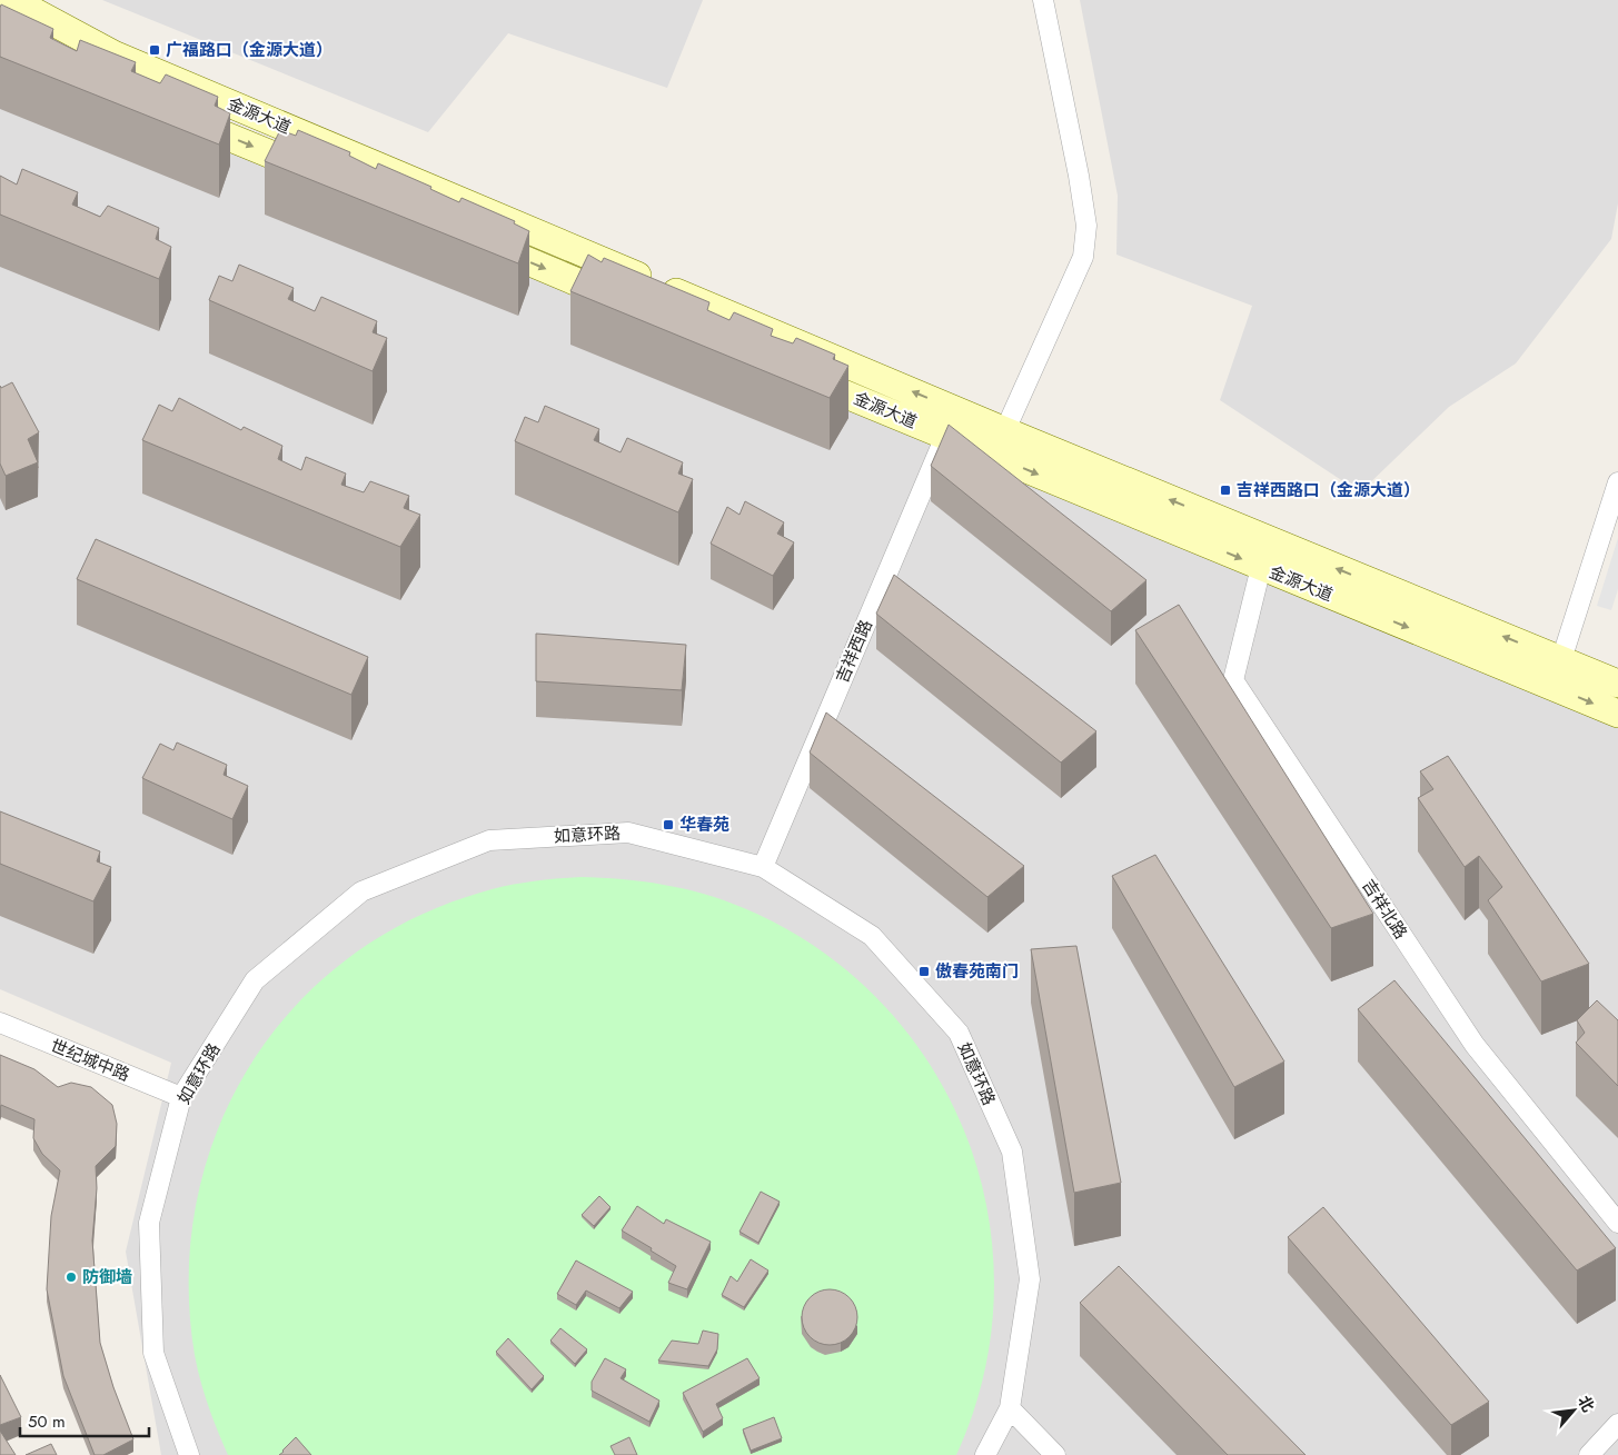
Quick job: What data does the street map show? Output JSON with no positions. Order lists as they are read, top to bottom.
{
  "streets": {
    "street": [
      "金源大道",
      "吉祥西路",
      "如意环路",
      "吉祥北路",
      "世纪城中路"
    ]
  },
  "crossings": [
    ["金源大道", "吉祥西路"],
    ["金源大道", "吉祥北路"],
    ["吉祥西路", "如意环路"],
    ["如意环路", "世纪城中路"]
  ],
  "places": {
    "transit": [
      "广福路口（金源大道）",
      "吉祥西路口（金源大道）",
      "华春苑",
      "傲春苑南门"
    ],
    "other": ["防御墙"]
  },
  "scale_bar": "50 m",
  "north": "top right"
}
